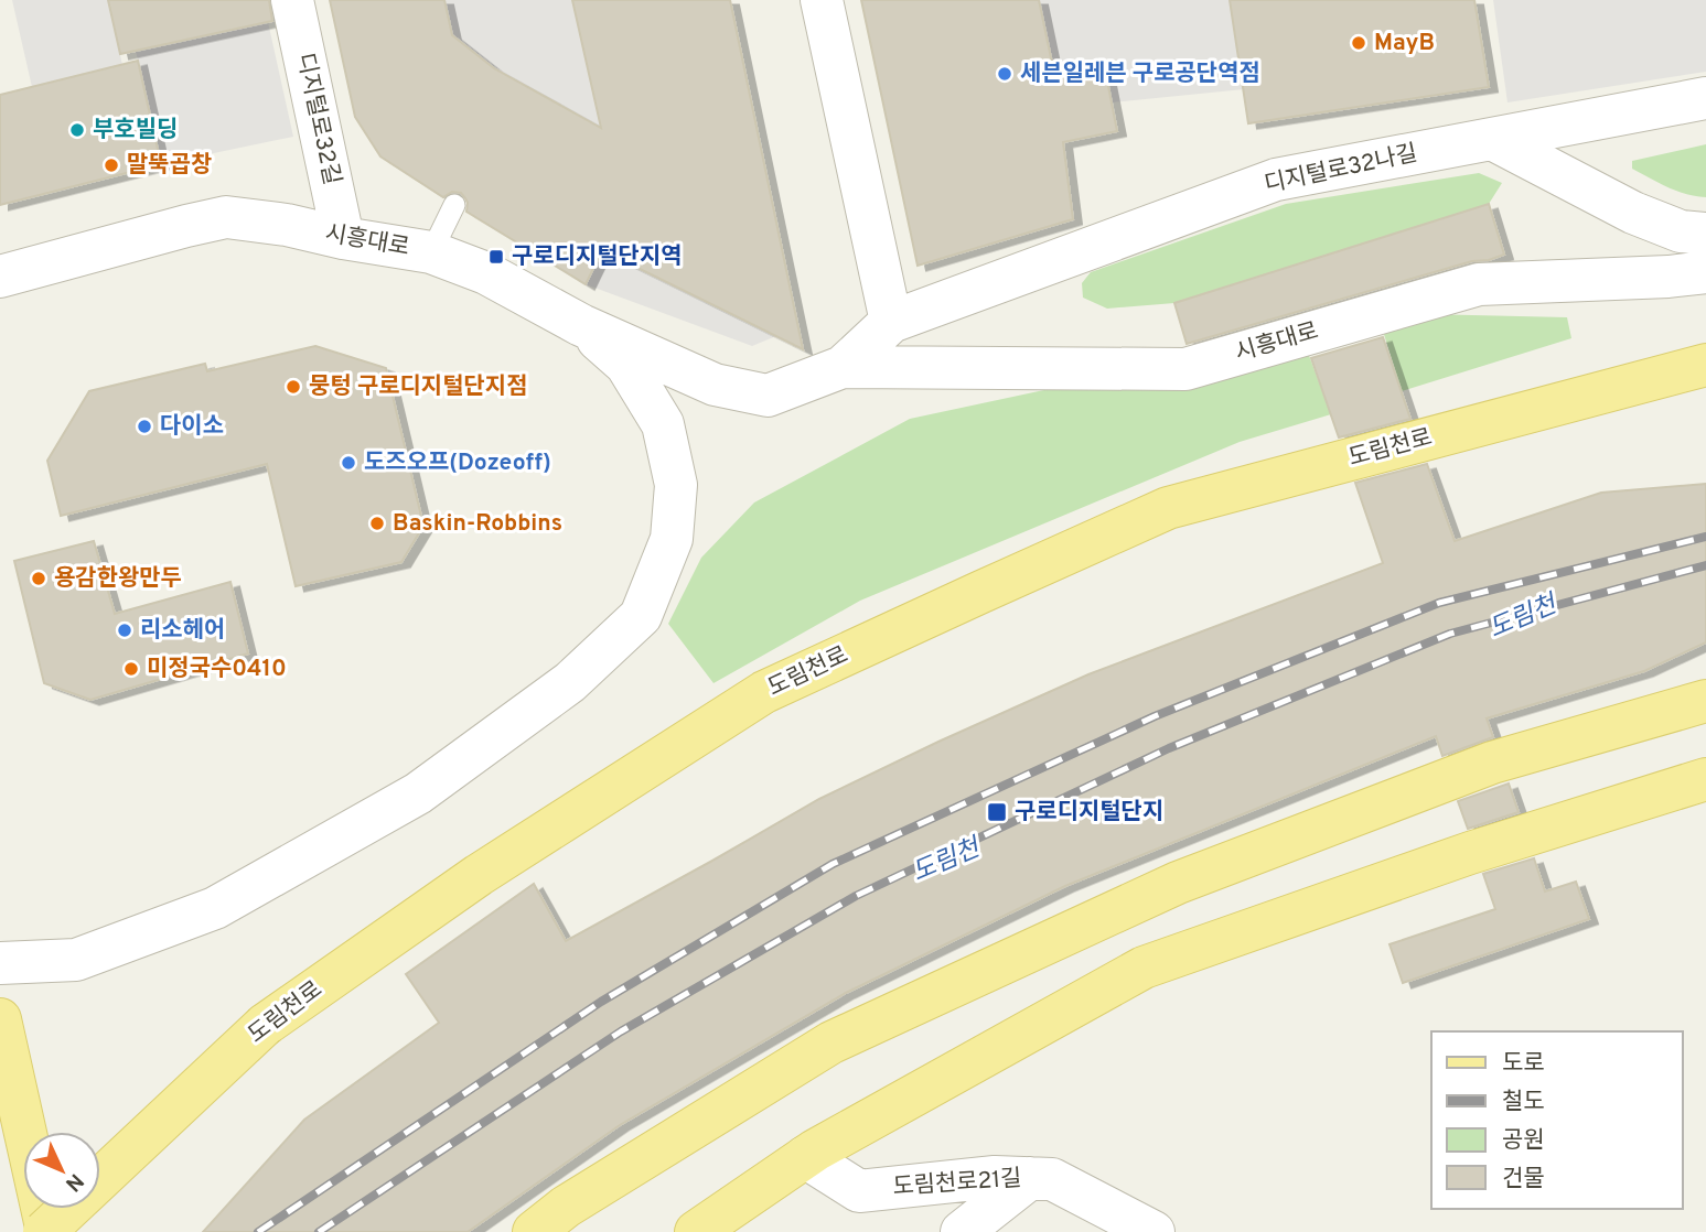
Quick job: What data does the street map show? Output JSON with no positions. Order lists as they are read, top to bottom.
{
  "streets": {
    "main road": ["도림천로"],
    "street": [
      "디지털로32길",
      "디지털로32나길",
      "시흥대로",
      "도림천로21길"
    ]
  },
  "crossings": [
    ["디지털로32길", "시흥대로"],
    ["디지털로32나길", "시흥대로"]
  ],
  "water": ["도림천"],
  "places": {
    "other": [
      "MayB",
      "세븐일레븐 구로공단역점",
      "부호빌딩",
      "말뚝곱창",
      "뭉텅 구로디지털단지점",
      "다이소",
      "도즈오프(Dozeoff)",
      "Baskin-Robbins",
      "용감한왕만두",
      "리소헤어",
      "미정국수0410"
    ],
    "transit": ["구로디지털단지역", "구로디지털단지"]
  },
  "legend": [
    "도로",
    "철도",
    "공원",
    "건물"
  ],
  "north": "bottom right"
}
